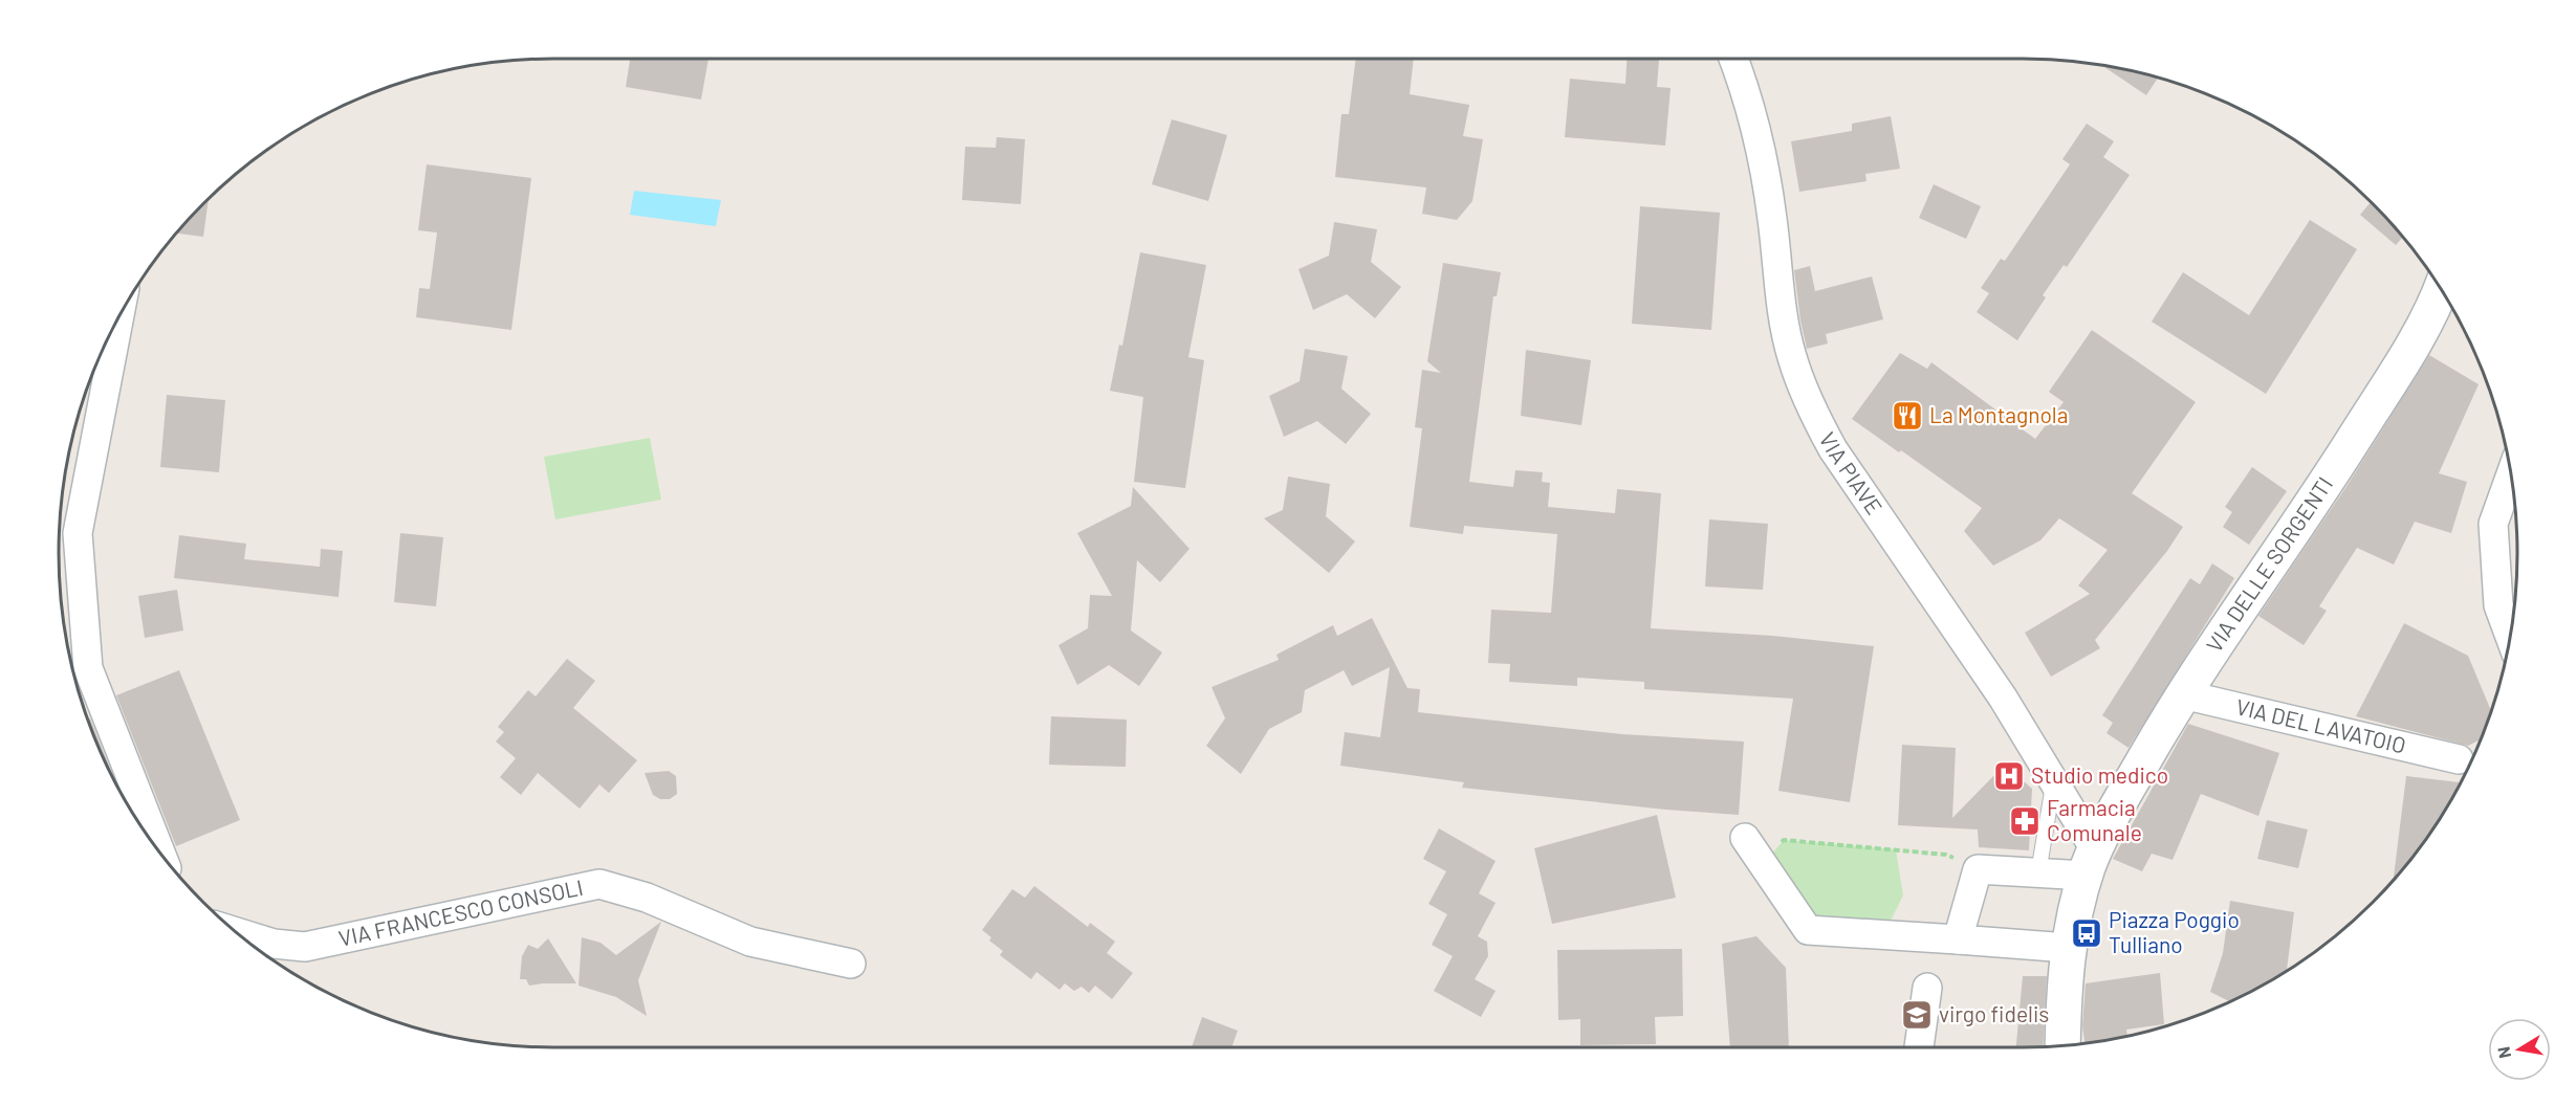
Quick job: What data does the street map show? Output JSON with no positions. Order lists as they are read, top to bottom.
{
  "streets": {
    "main road": ["VIA DELLE SORGENTI"],
    "street": ["VIA PIAVE", "VIA DEL LAVATOIO", "VIA FRANCESCO CONSOLI"]
  },
  "crossings": [
    ["VIA PIAVE", "VIA DELLE SORGENTI"],
    ["VIA DELLE SORGENTI", "VIA DEL LAVATOIO"]
  ],
  "places": {
    "restaurant": ["La Montagnola"],
    "hospital": ["Studio medico"],
    "pharmacy": ["Farmacia Comunale"],
    "bus stop": ["Piazza Poggio Tulliano"],
    "school or university": ["virgo fidelis"]
  },
  "north": "left"
}
